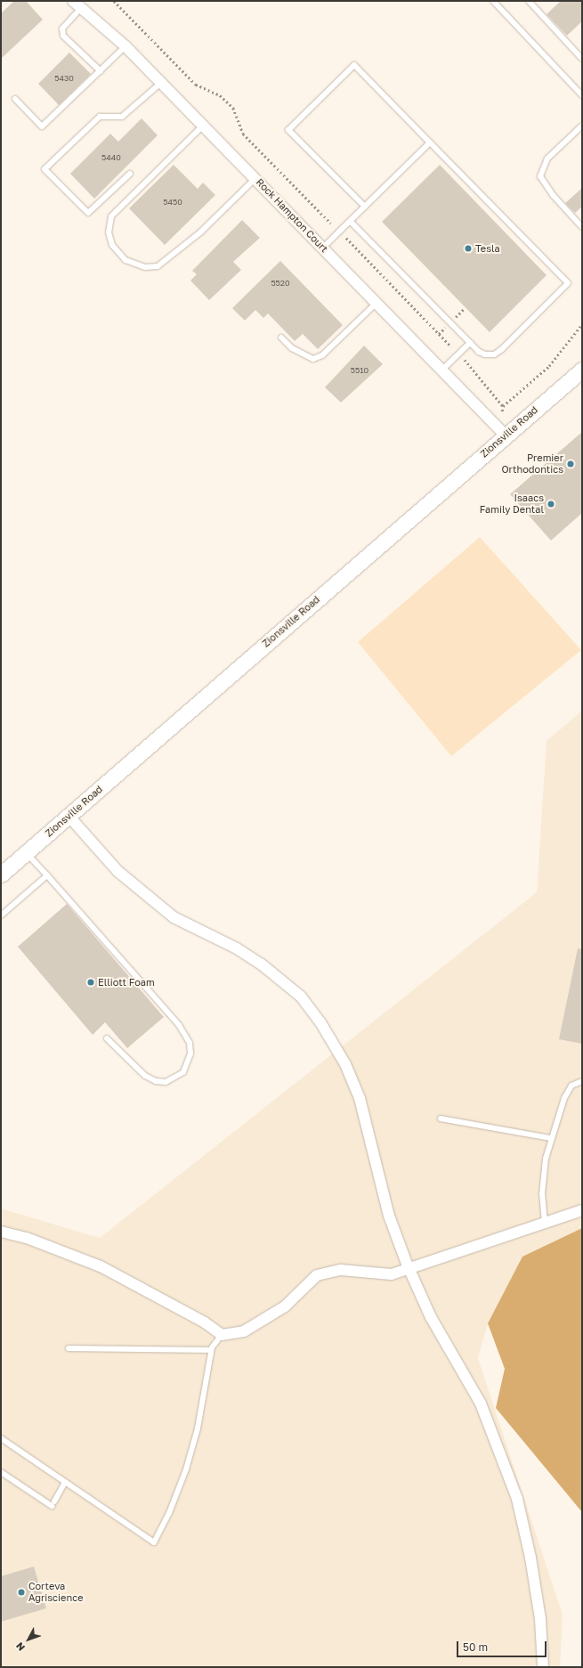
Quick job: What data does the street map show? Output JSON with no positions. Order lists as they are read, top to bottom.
{
  "streets": {
    "main road": ["Zionsville Road"],
    "street": ["Rock Hampton Court"]
  },
  "crossings": [
    ["Rock Hampton Court", "Zionsville Road"]
  ],
  "places": [
    "Tesla",
    "Premier Orthodontics",
    "Isaacs Family Dental",
    "Elliott Foam",
    "Corteva Agriscience"
  ],
  "house_numbers": [
    "5430",
    "5440",
    "5450",
    "5520",
    "5510"
  ],
  "scale_bar": "50 m",
  "north": "bottom left"
}
